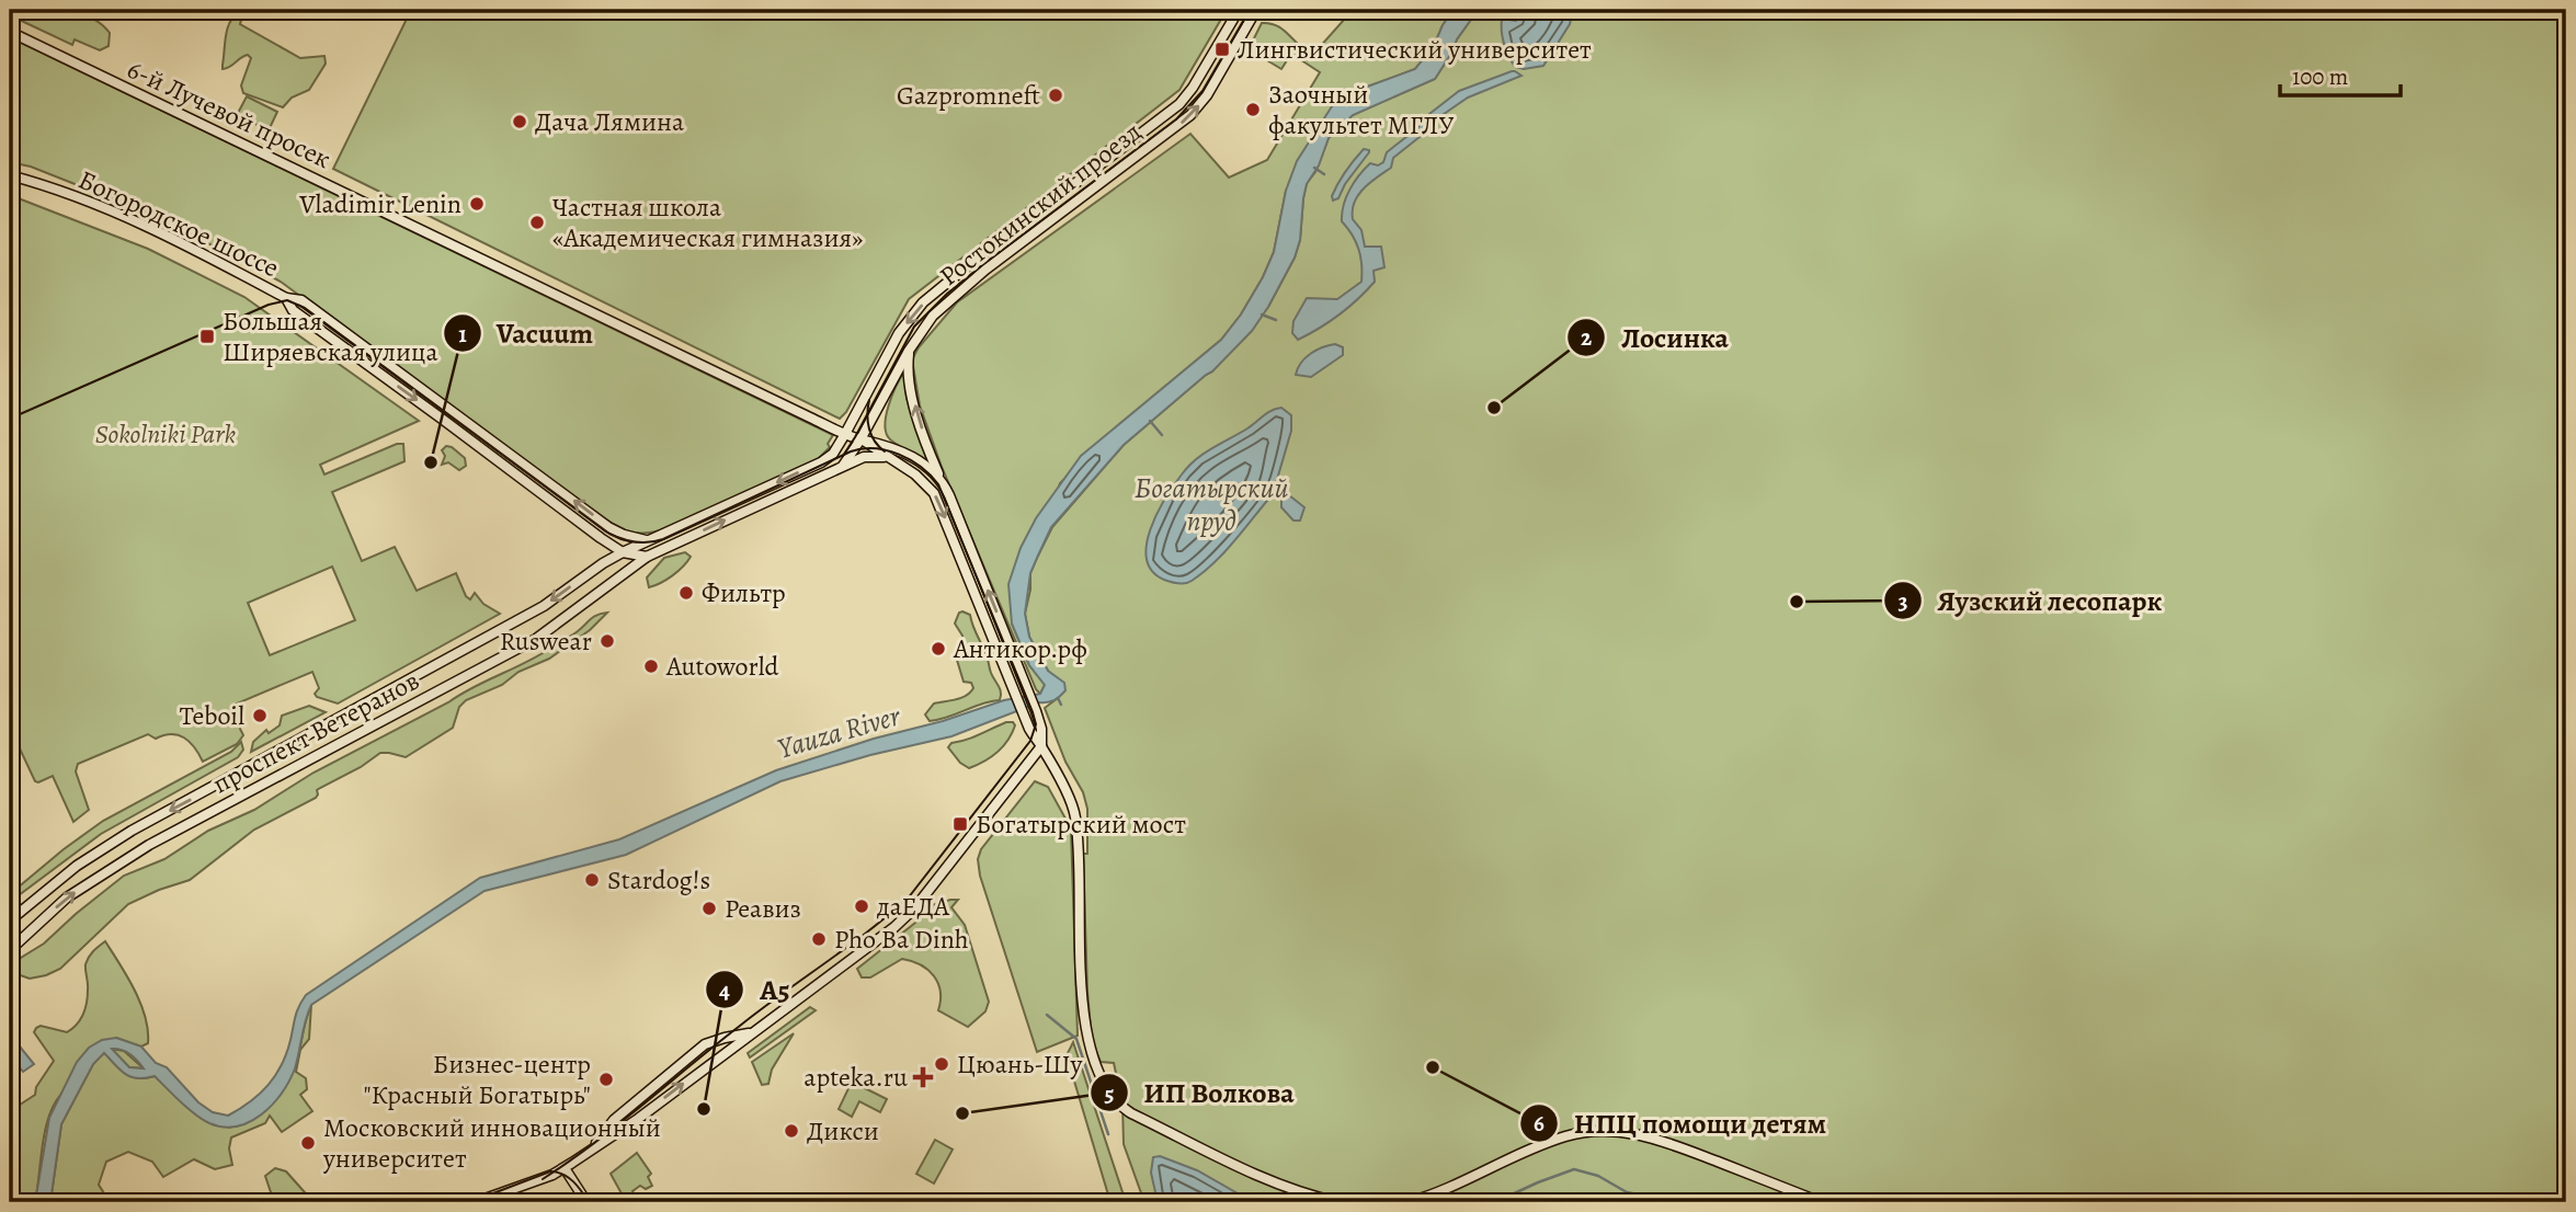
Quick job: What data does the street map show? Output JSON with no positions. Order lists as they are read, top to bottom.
{
  "streets": {
    "main road": [
      "6-й Лучевой просек",
      "Ростокинский проезд",
      "Богородское шоссе",
      "проспект Ветеранов"
    ]
  },
  "crossings": [
    ["6-й Лучевой просек", "Ростокинский проезд"],
    ["Богородское шоссе", "проспект Ветеранов"]
  ],
  "water": ["Богатырский пруд", "Yauza River"],
  "parks": ["Sokolniki Park"],
  "places": {
    "transit": ["Лингвистический университет", "Большая Ширяевская улица", "Богатырский мост"],
    "other": [
      "Gazpromneft",
      "Заочный факультет МГЛУ",
      "Дача Лямина",
      "Vladimir Lenin",
      "Частная школа «Академическая гимназия»",
      "Лосинка",
      "Vacuum",
      "Фильтр",
      "Яузский лесопарк",
      "Ruswear",
      "Антикор.рф",
      "Autoworld",
      "Teboil",
      "Stardog!s",
      "даЕДА",
      "Реавиз",
      "Pho Ba Dinh",
      "Цюань-Шу",
      "НПЦ помощи детям",
      "Бизнес-центр \"Красный Богатырь\"",
      "A5",
      "ИП Волкова",
      "Дикси",
      "Московский инновационный университет"
    ],
    "health": ["apteka.ru"]
  },
  "scale_bar": "100 m"
}
